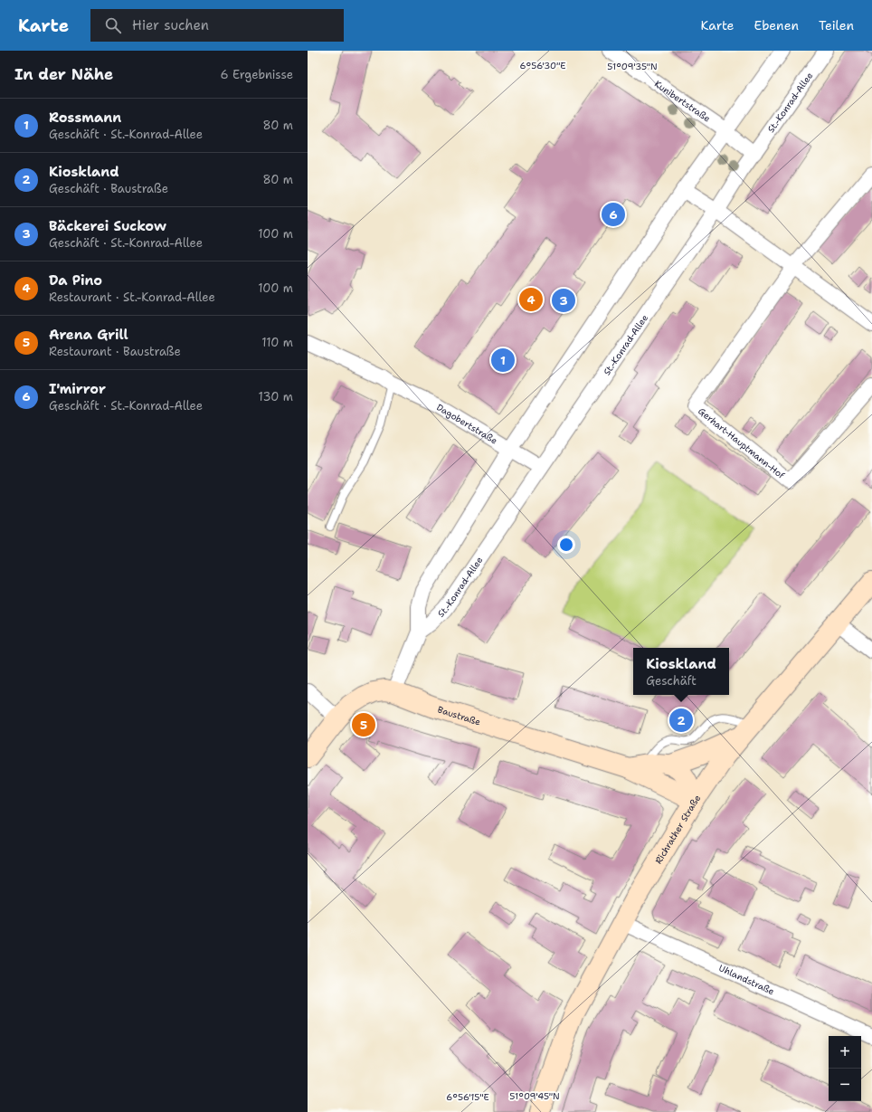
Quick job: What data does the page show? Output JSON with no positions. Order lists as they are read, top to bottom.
{
  "streets": {
    "main road": ["Baustraße", "Richrather Straße"],
    "street": [
      "Kunibertstraße",
      "St.-Konrad-Allee",
      "Dagobertstraße",
      "Gerhart-Hauptmann-Hof",
      "Uhlandstraße"
    ]
  },
  "crossings": [
    ["Kunibertstraße", "St.-Konrad-Allee"],
    ["St.-Konrad-Allee", "Dagobertstraße"],
    ["Baustraße", "Richrather Straße"],
    ["Richrather Straße", "Uhlandstraße"]
  ],
  "page": {
    "header": "Karte",
    "search": "Hier suchen",
    "nav": ["Karte", "Ebenen", "Teilen"],
    "heading": ["In der Nähe", "6 Ergebnisse"],
    "list": [
      {
        "mark": "1",
        "name": "Rossmann",
        "note": "Geschäft · St.-Konrad-Allee",
        "value": "80 m"
      },
      {
        "mark": "2",
        "name": "Kioskland",
        "note": "Geschäft · Baustraße",
        "value": "80 m"
      },
      {
        "mark": "3",
        "name": "Bäckerei Suckow",
        "note": "Geschäft · St.-Konrad-Allee",
        "value": "100 m"
      },
      {
        "mark": "4",
        "name": "Da Pino",
        "note": "Restaurant · St.-Konrad-Allee",
        "value": "100 m"
      },
      {
        "mark": "5",
        "name": "Arena Grill",
        "note": "Restaurant · Baustraße",
        "value": "110 m"
      },
      {
        "mark": "6",
        "name": "I'mirror",
        "note": "Geschäft · St.-Konrad-Allee",
        "value": "130 m"
      }
    ],
    "pins": [
      "6",
      "4",
      "3",
      "1",
      "2",
      "5"
    ],
    "popup": ["Kioskland", "Geschäft"],
    "map_buttons": ["+", "−"]
  },
  "coordinates": [
    "6°56'30\"E",
    "51°09'35\"N",
    "51°09'45\"N",
    "6°56'15\"E"
  ]
}
